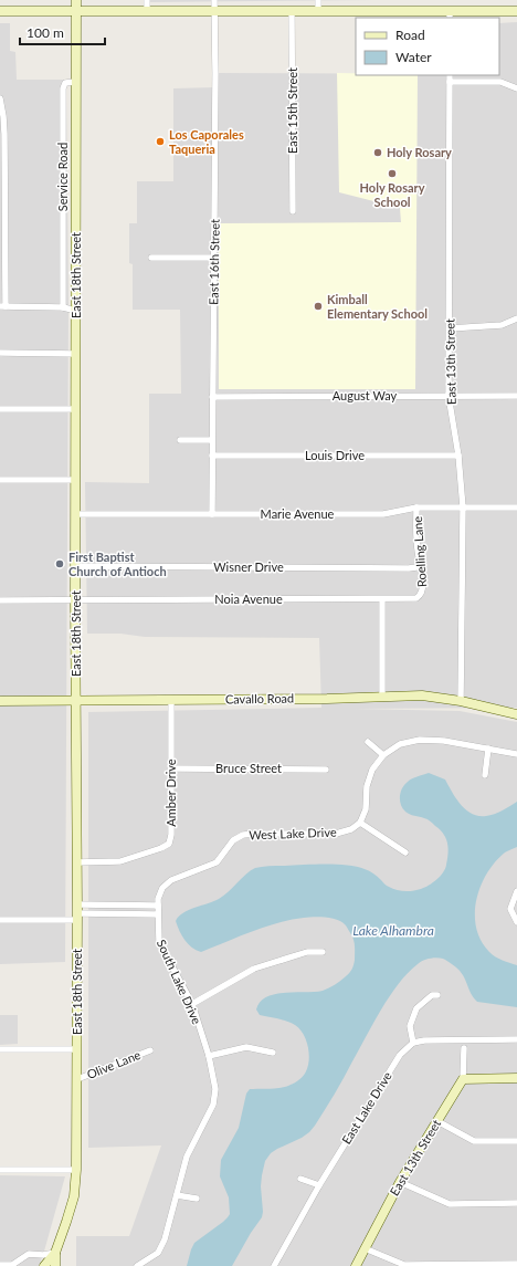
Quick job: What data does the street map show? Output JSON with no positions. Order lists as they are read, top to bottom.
{
  "streets": {
    "main road": ["East 18th Street", "East 13th Street", "Cavallo Road"],
    "street": [
      "East 15th Street",
      "Service Road",
      "East 16th Street",
      "August Way",
      "Louis Drive",
      "Marie Avenue",
      "Roelling Lane",
      "Wisner Drive",
      "Noia Avenue",
      "Bruce Street",
      "Amber Drive",
      "West Lake Drive",
      "South Lake Drive",
      "Olive Lane",
      "East Lake Drive"
    ]
  },
  "crossings": [
    ["Service Road", "East 18th Street"],
    ["East 16th Street", "August Way"],
    ["East 16th Street", "Louis Drive"],
    ["East 16th Street", "Marie Avenue"],
    ["East 18th Street", "Marie Avenue"],
    ["East 18th Street", "Wisner Drive"],
    ["East 18th Street", "Noia Avenue"],
    ["East 18th Street", "Cavallo Road"],
    ["East 18th Street", "Amber Drive"],
    ["East 18th Street", "Olive Lane"],
    ["East 13th Street", "August Way"],
    ["East 13th Street", "Louis Drive"],
    ["East 13th Street", "Marie Avenue"],
    ["East 13th Street", "Cavallo Road"],
    ["Marie Avenue", "Roelling Lane"],
    ["Roelling Lane", "Wisner Drive"],
    ["Roelling Lane", "Noia Avenue"],
    ["Cavallo Road", "Amber Drive"],
    ["Bruce Street", "Amber Drive"],
    ["West Lake Drive", "South Lake Drive"]
  ],
  "water": ["Lake Alhambra"],
  "places": [
    "Los Caporales Taqueria",
    "Holy Rosary",
    "Holy Rosary School",
    "Kimball Elementary School",
    "First Baptist Church of Antioch"
  ],
  "legend": ["Road", "Water"],
  "scale_bar": "100 m"
}
